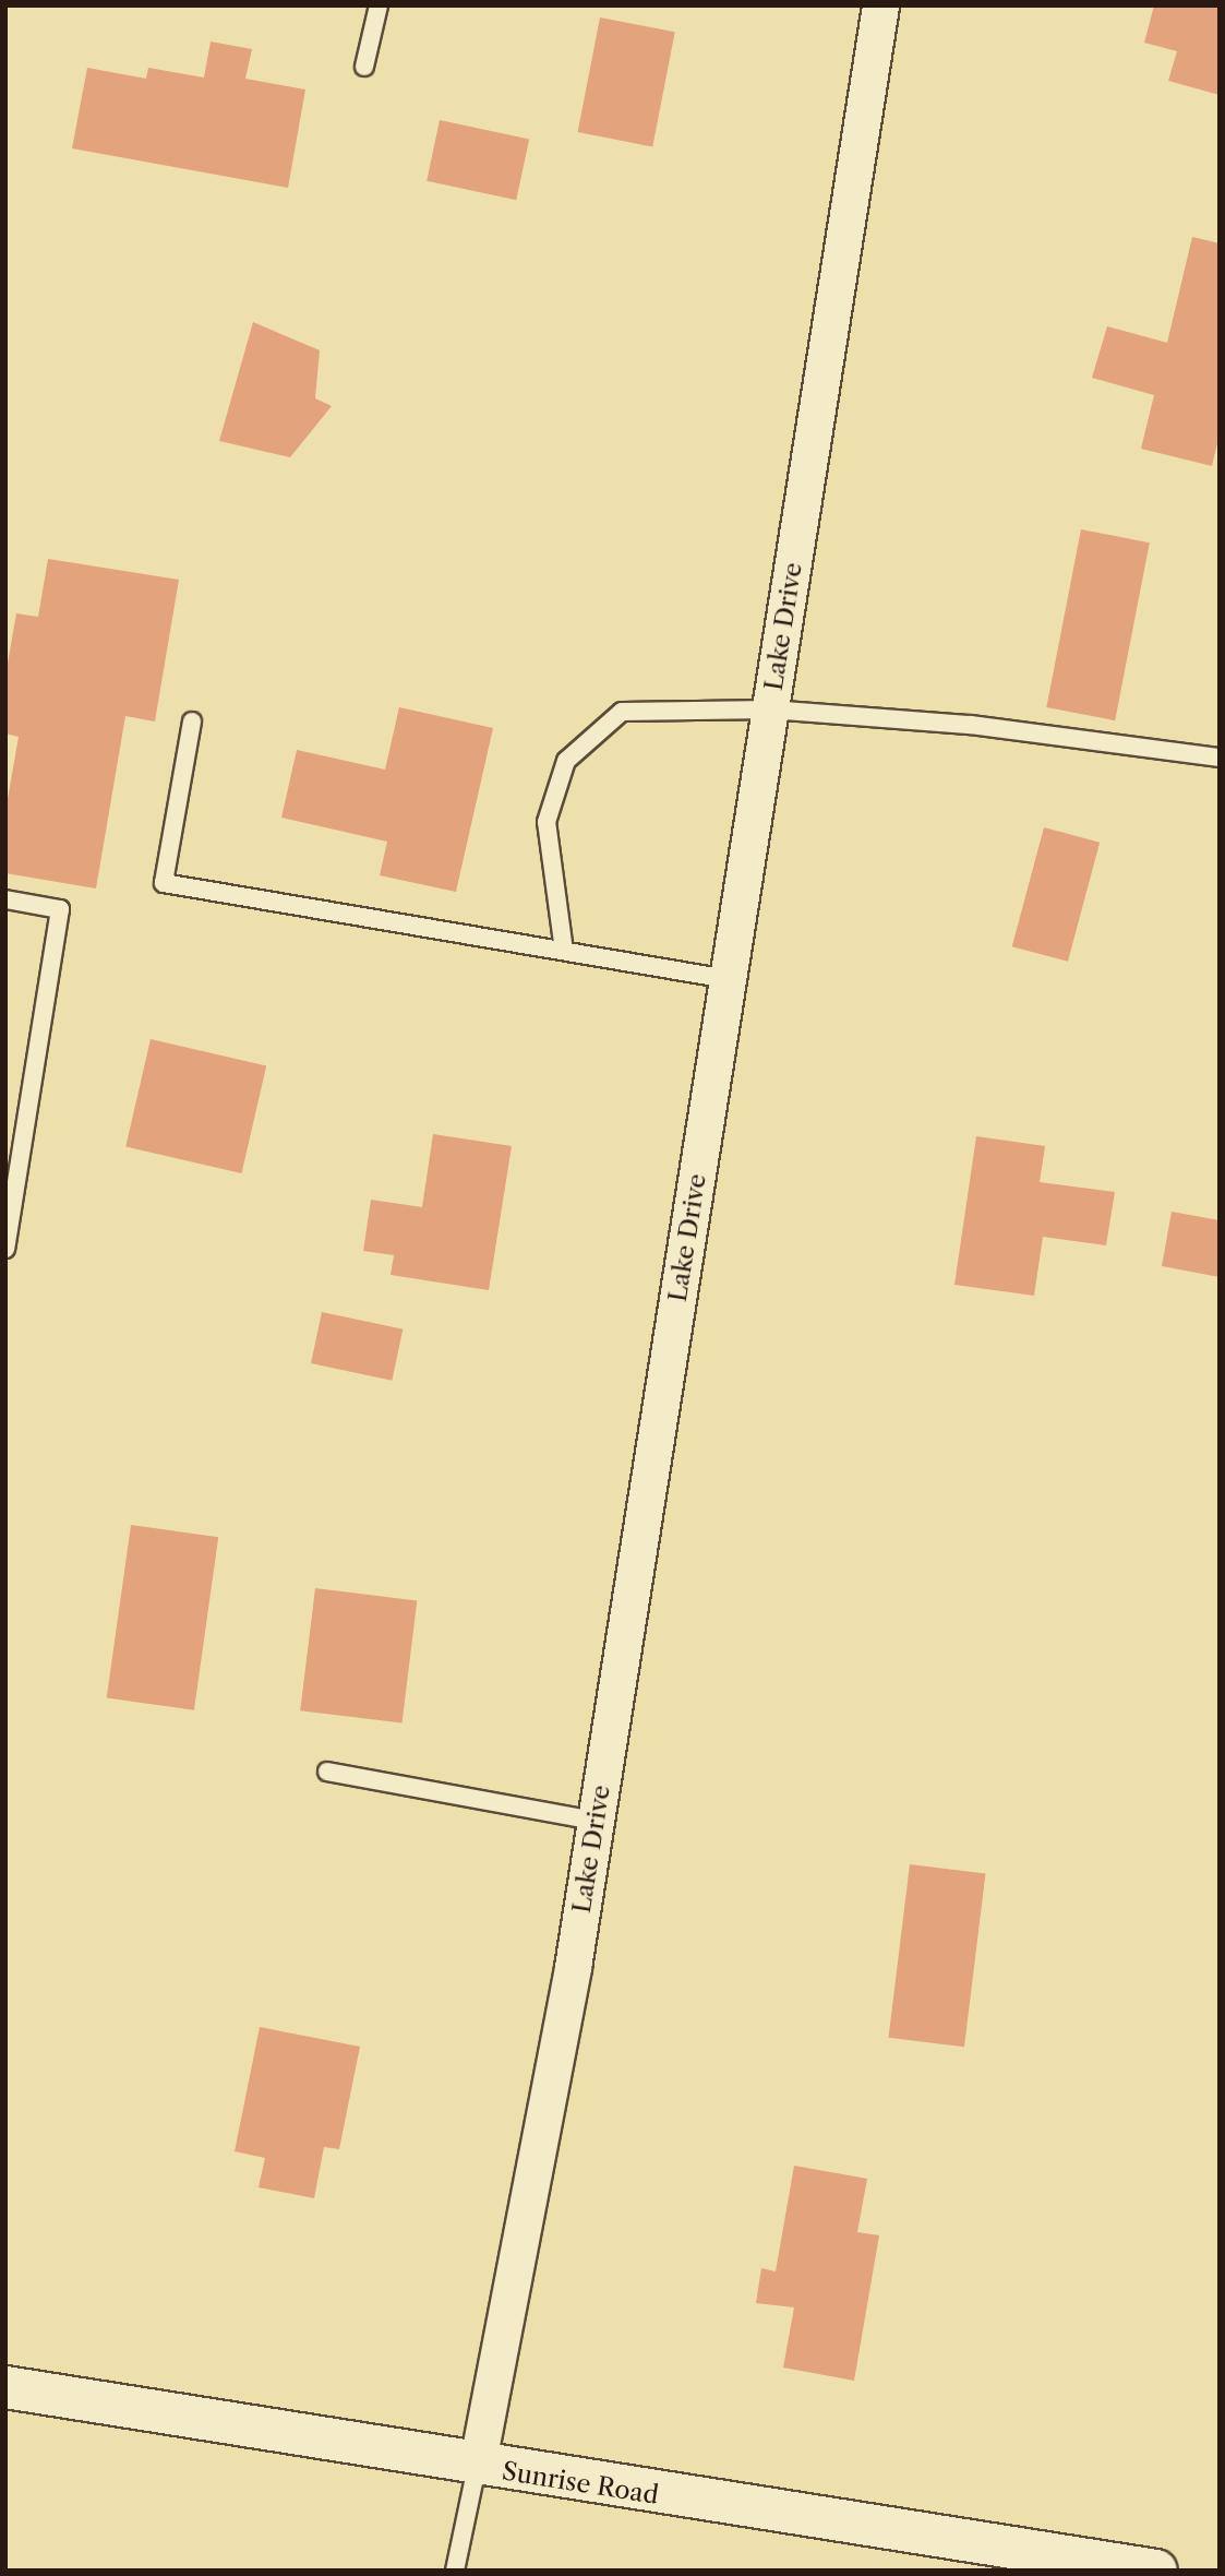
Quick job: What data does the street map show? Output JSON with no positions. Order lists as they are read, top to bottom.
{
  "streets": {
    "main road": ["Sunrise Road"],
    "street": ["Lake Drive"]
  },
  "crossings": [
    ["Lake Drive", "Sunrise Road"]
  ]
}
